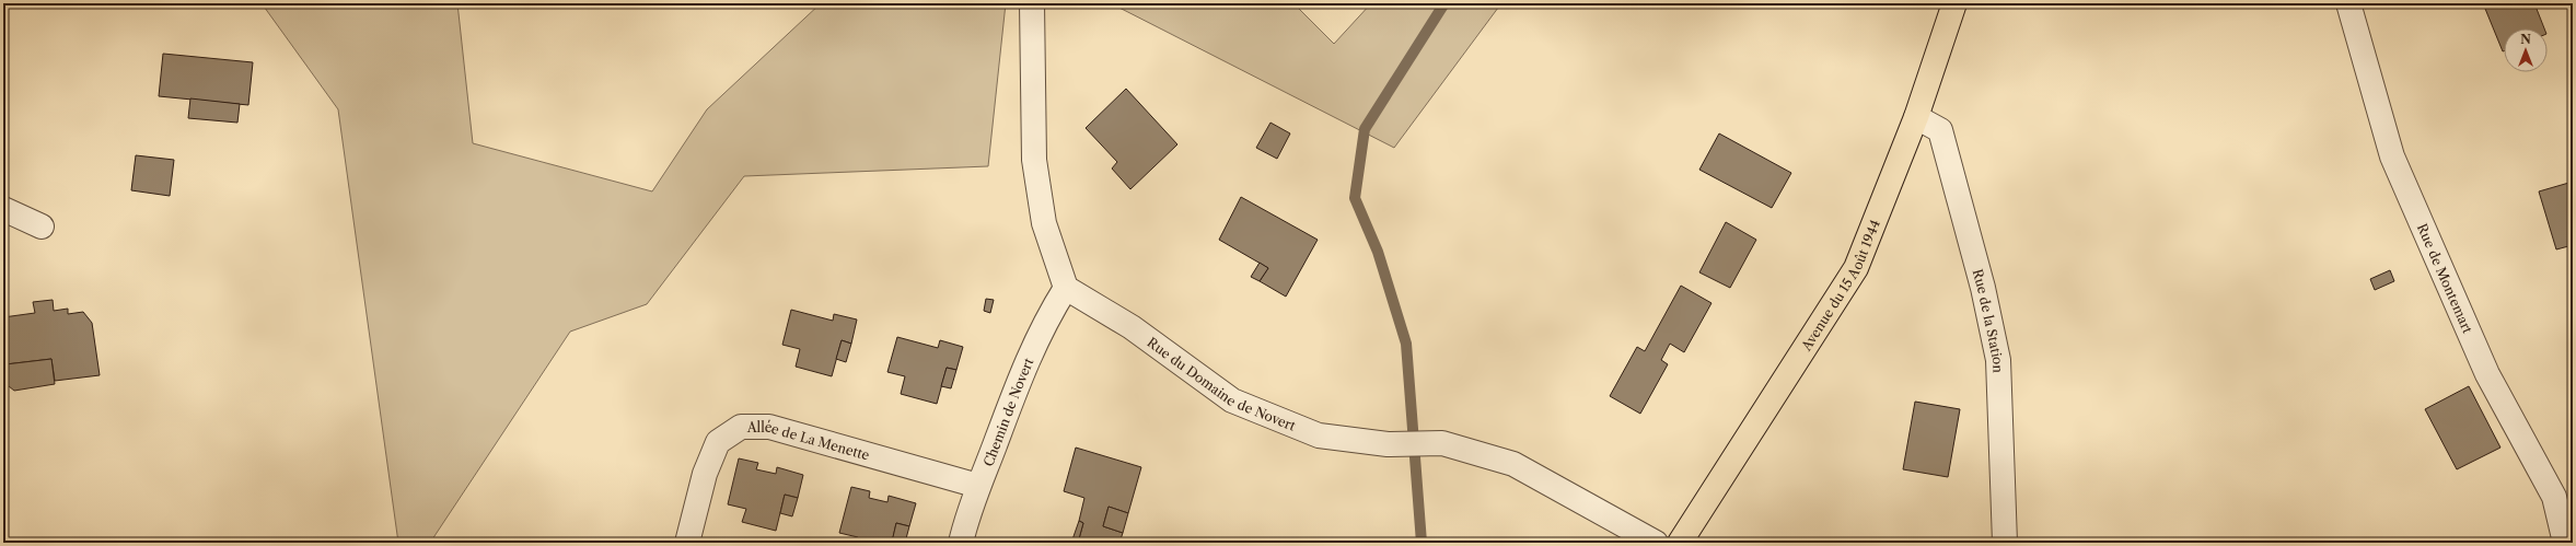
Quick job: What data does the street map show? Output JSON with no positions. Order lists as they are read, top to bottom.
{
  "streets": {
    "main road": ["Avenue du 15 Août 1944"],
    "street": [
      "Rue de Montemart",
      "Rue de la Station",
      "Rue du Domaine de Novert",
      "Chemin de Novert",
      "Allée de La Menette"
    ]
  },
  "crossings": [
    ["Avenue du 15 Août 1944", "Rue de la Station"],
    ["Rue du Domaine de Novert", "Chemin de Novert"],
    ["Chemin de Novert", "Allée de La Menette"]
  ],
  "north": "top"
}
